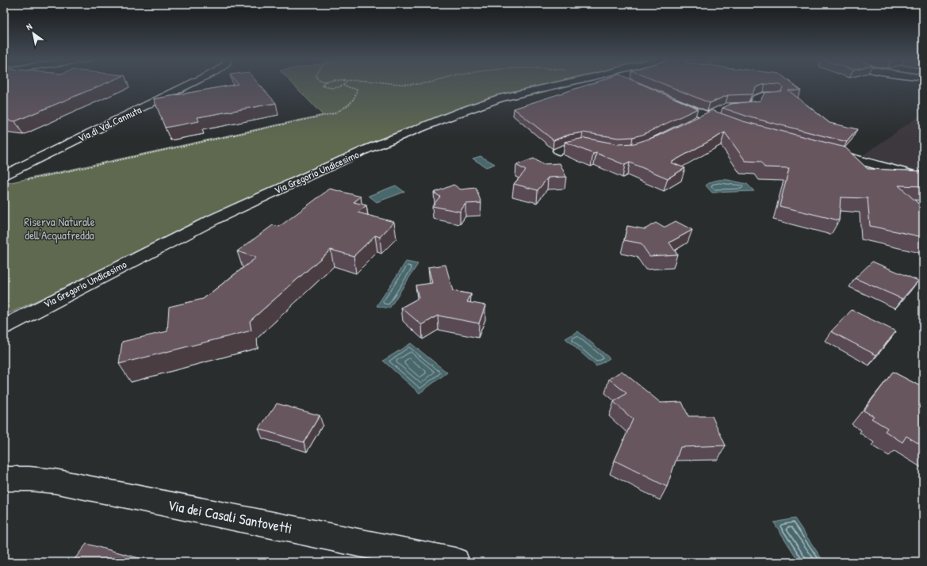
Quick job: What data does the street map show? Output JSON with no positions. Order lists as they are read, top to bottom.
{
  "streets": {
    "street": ["Via di Val Cannuta", "Via Gregorio Undicesimo", "Via dei Casali Santovetti"]
  },
  "parks": ["Riserva Naturale dell'Acquafredda"],
  "north": "top left"
}
